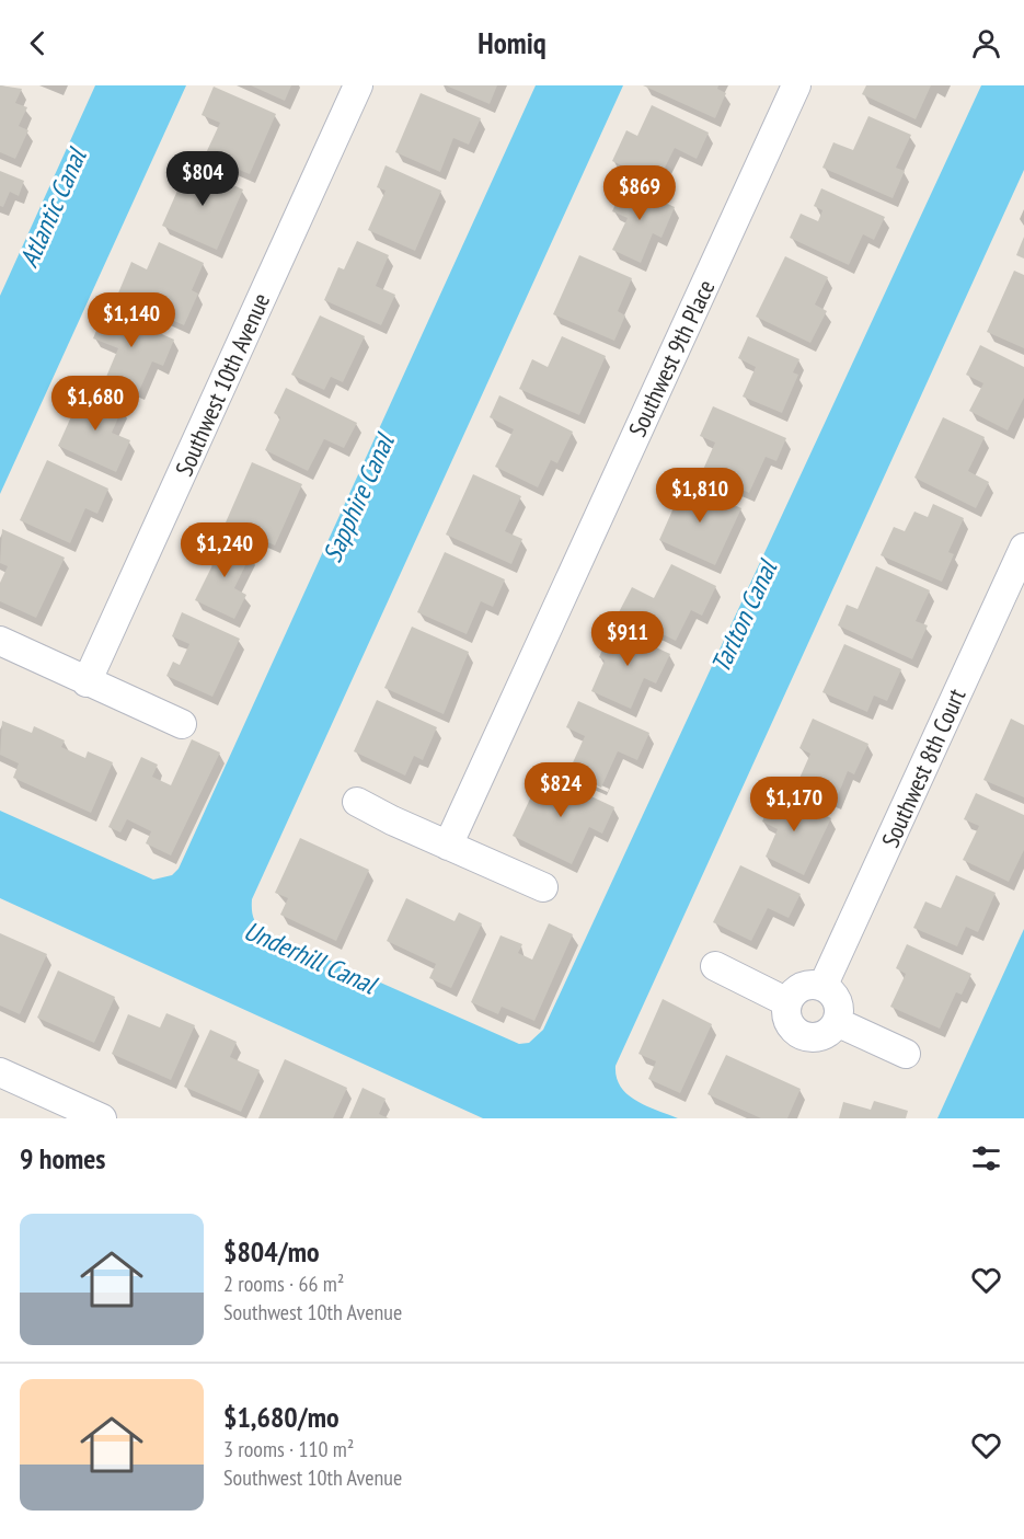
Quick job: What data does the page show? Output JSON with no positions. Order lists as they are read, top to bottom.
{
  "streets": {
    "street": ["Southwest 9th Place", "Southwest 10th Avenue", "Southwest 8th Court"]
  },
  "water": [
    "Atlantic Canal",
    "Sapphire Canal",
    "Tarlton Canal",
    "Underhill Canal"
  ],
  "page": {
    "header": "Homiq",
    "price": [
      "$804",
      "$869",
      "$1,140",
      "$1,680",
      "$1,810",
      "$1,240",
      "$911",
      "$824",
      "$1,170"
    ],
    "heading": "9 homes",
    "list": [
      {
        "name": "$804/mo",
        "note": "2 rooms · 66 m² · Southwest 10th Avenue"
      },
      {
        "name": "$1,680/mo",
        "note": "3 rooms · 110 m² · Southwest 10th Avenue"
      }
    ]
  }
}
